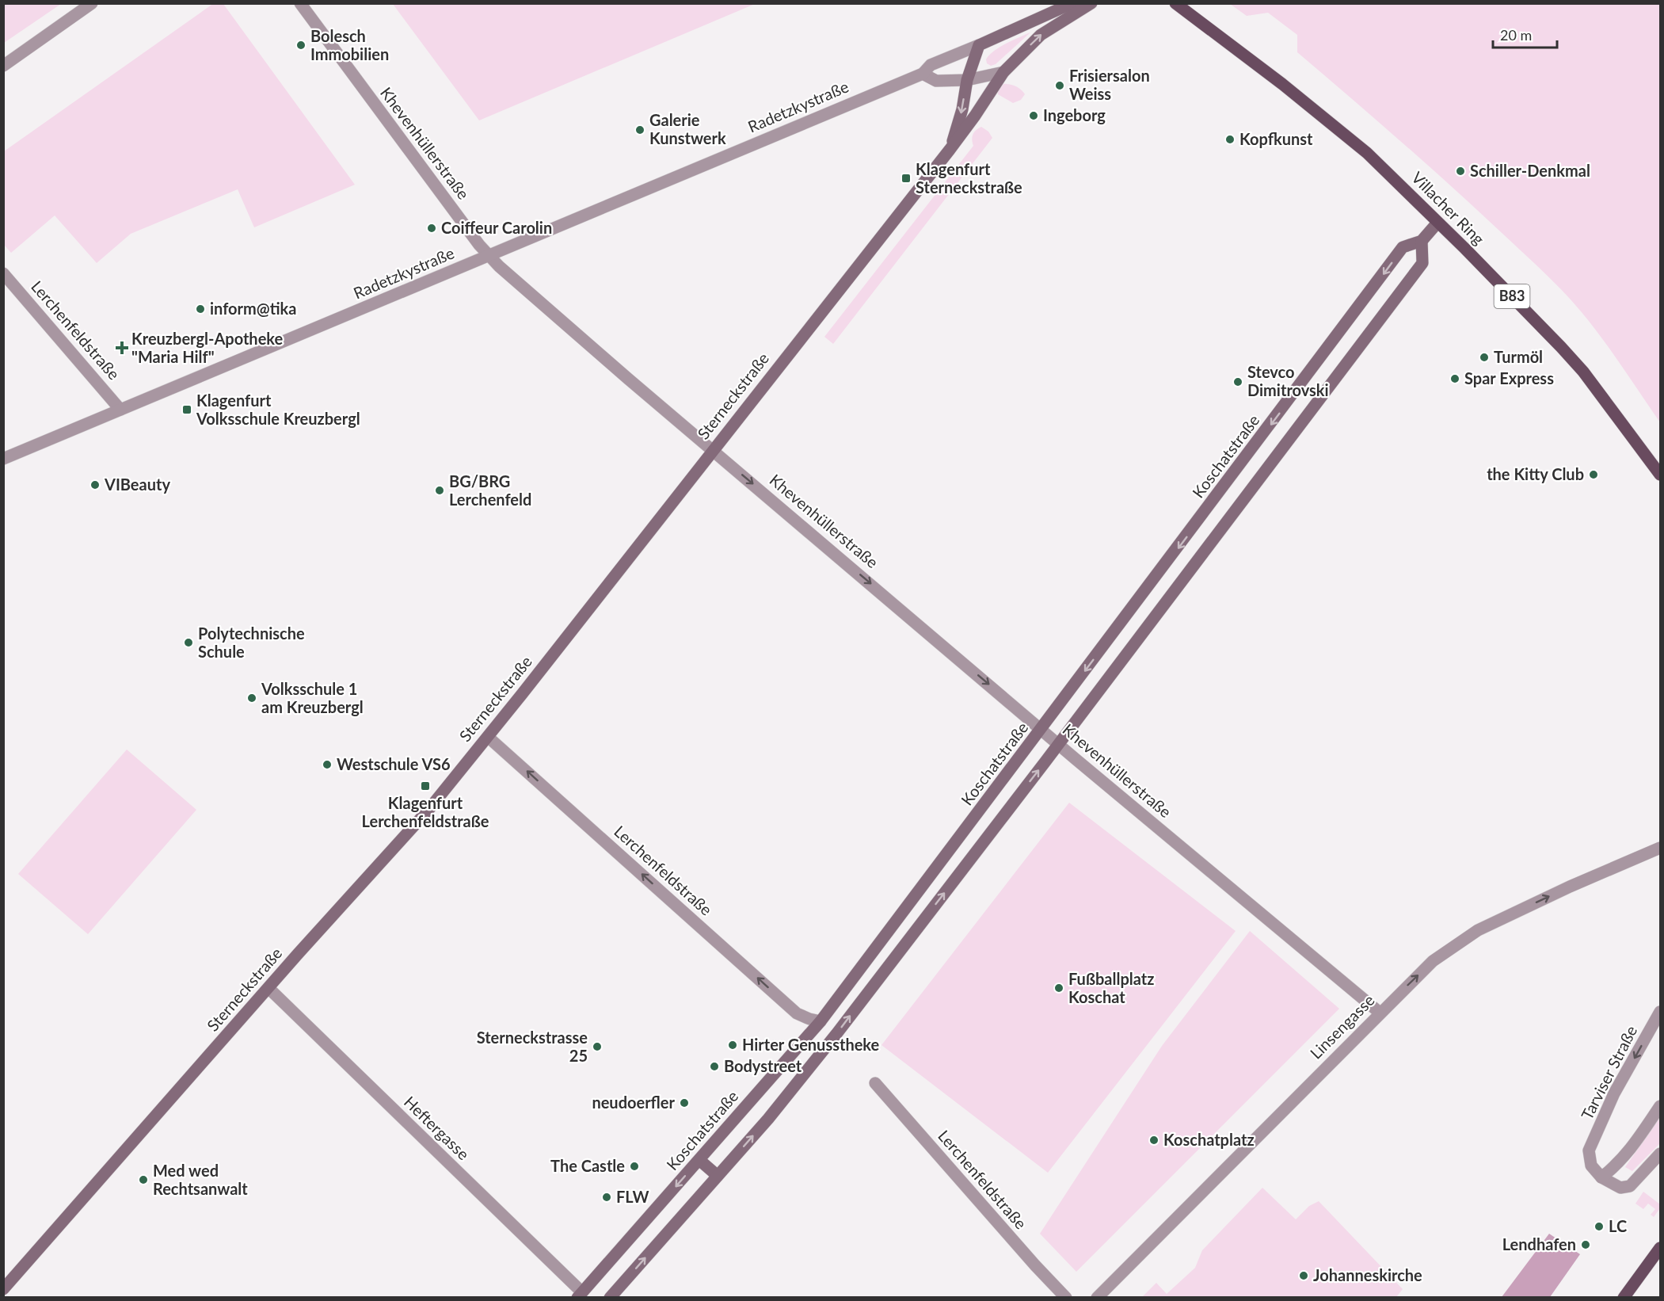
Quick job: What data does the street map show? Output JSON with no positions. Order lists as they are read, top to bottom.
{
  "streets": {
    "main road": [
      "Radetzkystraße",
      "Villacher Ring",
      "B83",
      "Sterneckstraße",
      "Koschatstraße"
    ],
    "street": [
      "Khevenhüllerstraße",
      "Lerchenfeldstraße",
      "Linsengasse",
      "Tarviser Straße",
      "Heftergasse"
    ]
  },
  "crossings": [
    ["Radetzkystraße", "Khevenhüllerstraße"],
    ["Radetzkystraße", "Lerchenfeldstraße"],
    ["Radetzkystraße", "Sterneckstraße"],
    ["Khevenhüllerstraße", "Sterneckstraße"],
    ["Khevenhüllerstraße", "Koschatstraße"],
    ["Khevenhüllerstraße", "Linsengasse"],
    ["Villacher Ring", "Koschatstraße"],
    ["Lerchenfeldstraße", "Sterneckstraße"],
    ["Lerchenfeldstraße", "Koschatstraße"],
    ["Sterneckstraße", "Heftergasse"],
    ["Koschatstraße", "Heftergasse"]
  ],
  "one_way": ["Lerchenfeldstraße", "Linsengasse"],
  "places": {
    "other": [
      "Bolesch Immobilien",
      "Frisiersalon Weiss",
      "Ingeborg",
      "Galerie Kunstwerk",
      "Kopfkunst",
      "Schiller-Denkmal",
      "Coiffeur Carolin",
      "inform@tika",
      "Turmöl",
      "Spar Express",
      "Stevco Dimitrovski",
      "the Kitty Club",
      "VIBeauty",
      "BG/BRG Lerchenfeld",
      "Polytechnische Schule",
      "Volksschule 1 am Kreuzbergl",
      "Westschule VS6",
      "Fußballplatz Koschat",
      "Hirter Genusstheke",
      "Sterneckstrasse 25",
      "Bodystreet",
      "neudoerfler",
      "Koschatplatz",
      "The Castle",
      "Med wed Rechtsanwalt",
      "FLW",
      "LC",
      "Lendhafen",
      "Johanneskirche"
    ],
    "transit": ["Klagenfurt Sterneckstraße", "Klagenfurt Volksschule Kreuzbergl", "Klagenfurt Lerchenfeldstraße"],
    "health": ["Kreuzbergl-Apotheke \"Maria Hilf\""]
  },
  "scale_bar": "20 m"
}
